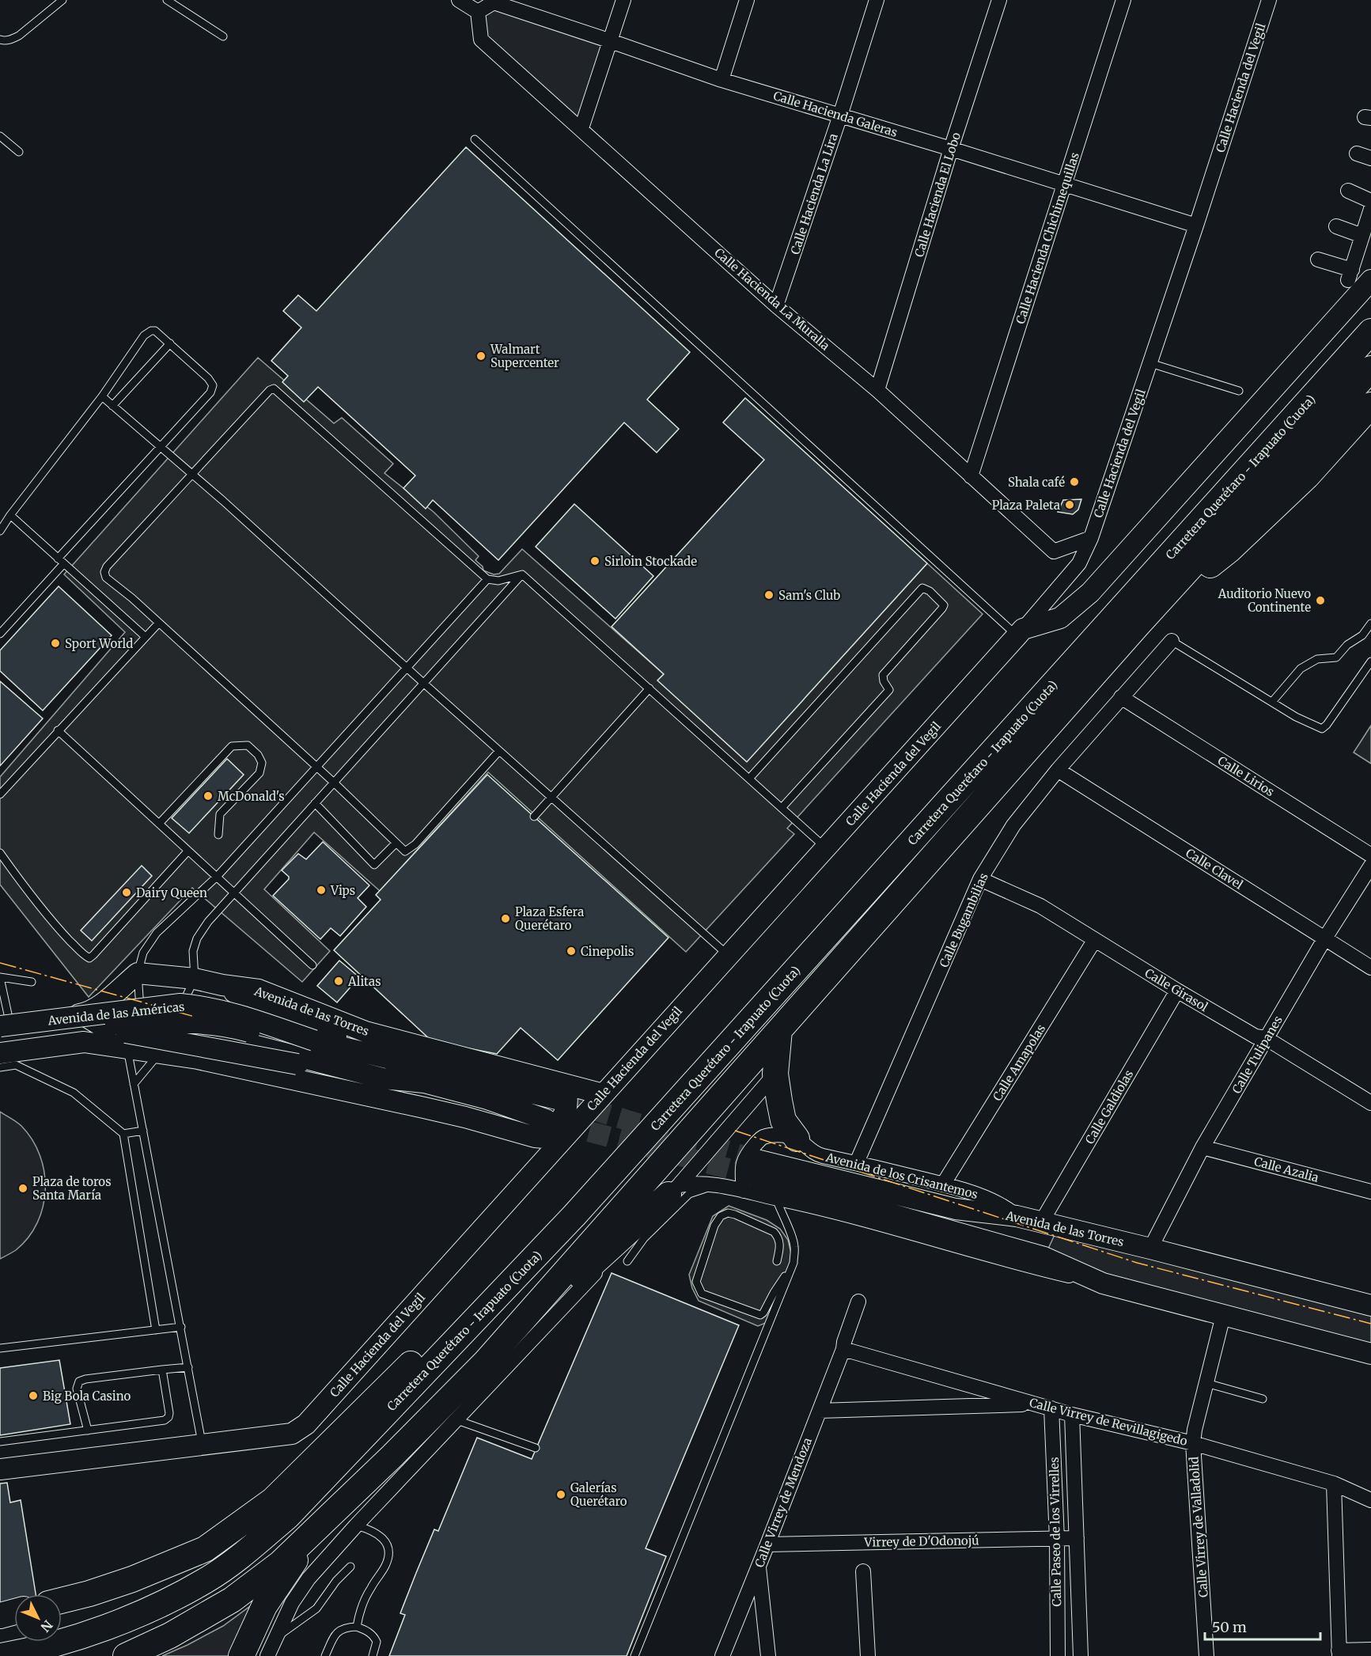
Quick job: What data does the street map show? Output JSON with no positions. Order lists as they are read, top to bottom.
{
  "streets": {
    "highway": ["Carretera Querétaro - Irapuato (Cuota)"],
    "main road": ["Calle Hacienda del Vegil", "Avenida de las Torres", "Avenida de las Américas"],
    "street": [
      "Calle Hacienda Galeras",
      "Calle Hacienda La Lira",
      "Calle Hacienda El Lobo",
      "Calle Hacienda Chichimequillas",
      "Calle Hacienda La Muralla",
      "Calle Lirios",
      "Calle Clavel",
      "Calle Bugambilias",
      "Calle Girasol",
      "Calle Tulipanes",
      "Calle Amapolas",
      "Calle Galdiolas",
      "Calle Azalia",
      "Avenida de los Crisantemos",
      "Calle Virrey de Revillagigedo",
      "Calle Virrey de Mendoza",
      "Calle Virrey de Valladolid",
      "Calle Paseo de los Virrelles",
      "Virrey de D'Odonojú"
    ]
  },
  "crossings": [
    ["Calle Hacienda del Vegil", "Calle Hacienda Galeras"],
    ["Calle Hacienda del Vegil", "Calle Hacienda La Muralla"],
    ["Calle Hacienda del Vegil", "Avenida de las Torres"],
    ["Calle Hacienda Galeras", "Calle Hacienda La Lira"],
    ["Calle Hacienda Galeras", "Calle Hacienda El Lobo"],
    ["Calle Hacienda Galeras", "Calle Hacienda Chichimequillas"],
    ["Calle Hacienda Galeras", "Calle Hacienda La Muralla"],
    ["Calle Hacienda La Lira", "Calle Hacienda La Muralla"],
    ["Calle Hacienda El Lobo", "Calle Hacienda La Muralla"],
    ["Calle Hacienda Chichimequillas", "Calle Hacienda La Muralla"],
    ["Calle Lirios", "Calle Bugambilias"],
    ["Calle Clavel", "Calle Bugambilias"],
    ["Calle Clavel", "Calle Tulipanes"],
    ["Calle Bugambilias", "Calle Girasol"],
    ["Calle Bugambilias", "Avenida de los Crisantemos"],
    ["Calle Girasol", "Calle Tulipanes"],
    ["Calle Girasol", "Calle Amapolas"],
    ["Calle Girasol", "Calle Galdiolas"],
    ["Avenida de las Torres", "Avenida de las Américas"],
    ["Avenida de las Torres", "Calle Tulipanes"],
    ["Avenida de las Torres", "Calle Galdiolas"],
    ["Avenida de las Torres", "Avenida de los Crisantemos"],
    ["Avenida de las Torres", "Calle Virrey de Valladolid"],
    ["Calle Tulipanes", "Calle Azalia"],
    ["Calle Amapolas", "Avenida de los Crisantemos"],
    ["Calle Virrey de Revillagigedo", "Calle Virrey de Mendoza"],
    ["Calle Virrey de Revillagigedo", "Calle Virrey de Valladolid"],
    ["Calle Virrey de Revillagigedo", "Calle Paseo de los Virrelles"],
    ["Calle Virrey de Mendoza", "Virrey de D'Odonojú"],
    ["Calle Paseo de los Virrelles", "Virrey de D'Odonojú"]
  ],
  "places": [
    "Walmart Supercenter",
    "Shala café",
    "Plaza Paleta",
    "Sirloin Stockade",
    "Sam's Club",
    "Auditorio Nuevo Continente",
    "Sport World",
    "McDonald's",
    "Vips",
    "Dairy Queen",
    "Plaza Esfera Querétaro",
    "Cinepolis",
    "Alitas",
    "Plaza de toros Santa María",
    "Big Bola Casino",
    "Galerías Querétaro"
  ],
  "scale_bar": "50 m",
  "north": "bottom right"
}
